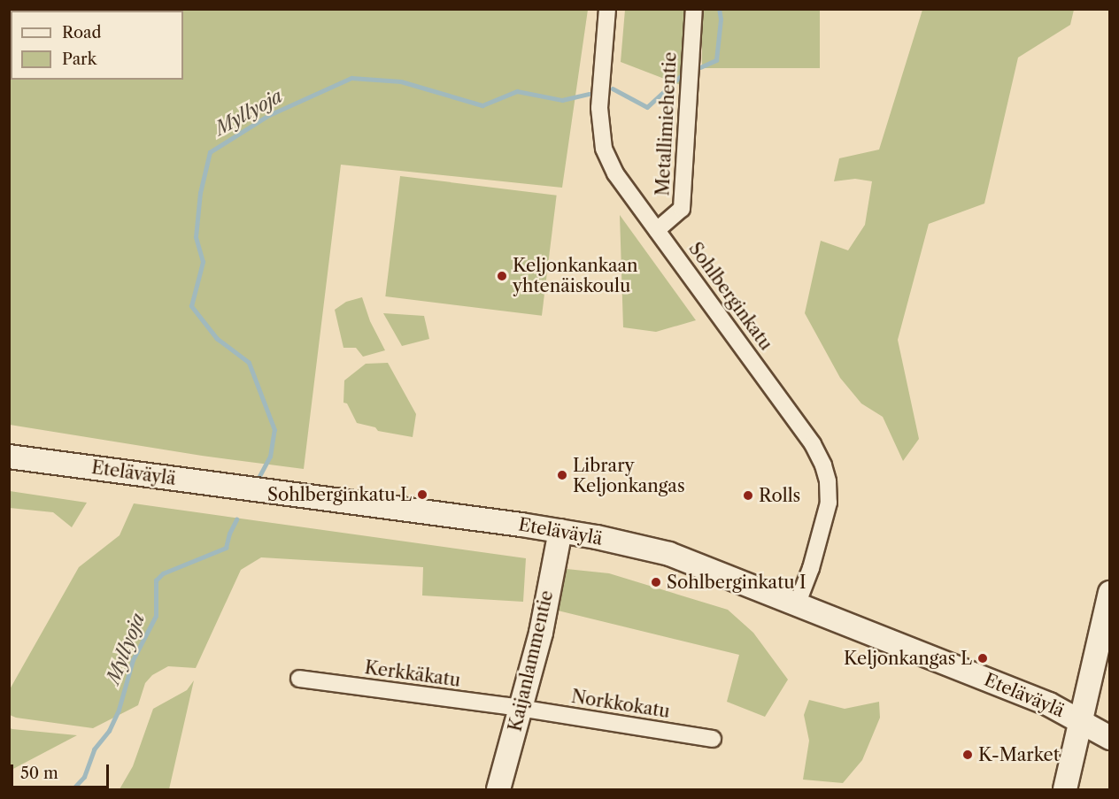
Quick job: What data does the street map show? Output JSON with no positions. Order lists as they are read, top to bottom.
{
  "streets": {
    "main road": ["Eteläväylä", "Kaijanlammentie"],
    "street": [
      "Metallimiehentie",
      "Sohlberginkatu",
      "Kerkkäkatu",
      "Norkkokatu"
    ]
  },
  "crossings": [
    ["Metallimiehentie", "Sohlberginkatu"],
    ["Sohlberginkatu", "Eteläväylä"],
    ["Eteläväylä", "Kaijanlammentie"],
    ["Kaijanlammentie", "Kerkkäkatu"],
    ["Kaijanlammentie", "Norkkokatu"],
    ["Kerkkäkatu", "Norkkokatu"]
  ],
  "water": ["Myllyoja"],
  "places": [
    "Keljonkankaan yhtenäiskoulu",
    "Library Keljonkangas",
    "Sohlberginkatu L",
    "Rolls",
    "Sohlberginkatu I",
    "Keljonkangas L",
    "K-Market"
  ],
  "legend": ["Road", "Park"],
  "scale_bar": "50 m"
}
